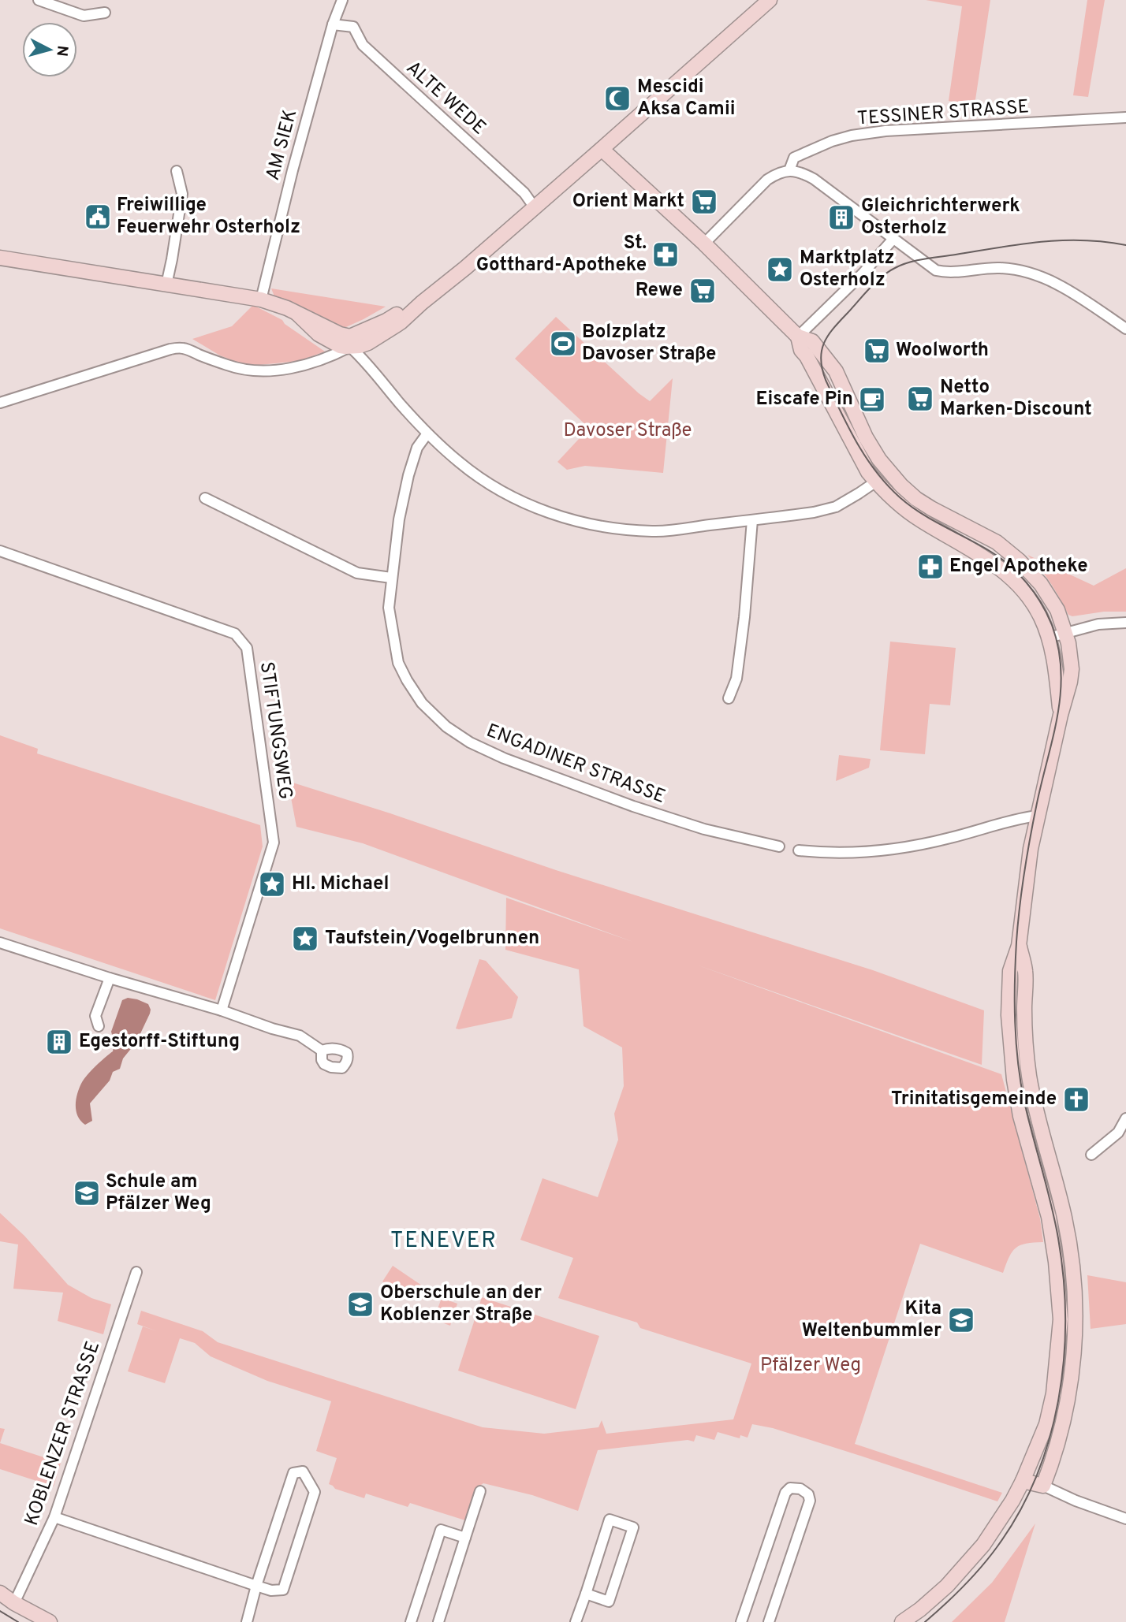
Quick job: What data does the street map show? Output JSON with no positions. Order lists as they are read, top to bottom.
{
  "streets": {
    "street": [
      "ALTE WEDE",
      "TESSINER STRASSE",
      "AM SIEK",
      "STIFTUNGSWEG",
      "ENGADINER STRASSE",
      "KOBLENZER STRASSE"
    ]
  },
  "crossings": [
    ["ALTE WEDE", "AM SIEK"]
  ],
  "districts": ["TENEVER"],
  "parks": ["Davoser Straße", "Pfälzer Weg"],
  "places": {
    "mosque": ["Mescidi Aksa Camii"],
    "supermarket": [
      "Orient Markt",
      "Rewe",
      "Woolworth",
      "Netto Marken-Discount"
    ],
    "public building": ["Freiwillige Feuerwehr Osterholz"],
    "building": ["Gleichrichterwerk Osterholz", "Egestorff-Stiftung"],
    "pharmacy": ["St. Gotthard-Apotheke", "Engel Apotheke"],
    "place": ["Marktplatz Osterholz", "Hl. Michael", "Taufstein/Vogelbrunnen"],
    "sports": ["Bolzplatz Davoser Straße"],
    "cafe": ["Eiscafe Pin"],
    "church": ["Trinitatisgemeinde"],
    "school or university": ["Schule am Pfälzer Weg", "Oberschule an der Koblenzer Straße", "Kita Weltenbummler"]
  },
  "north": "right"
}
